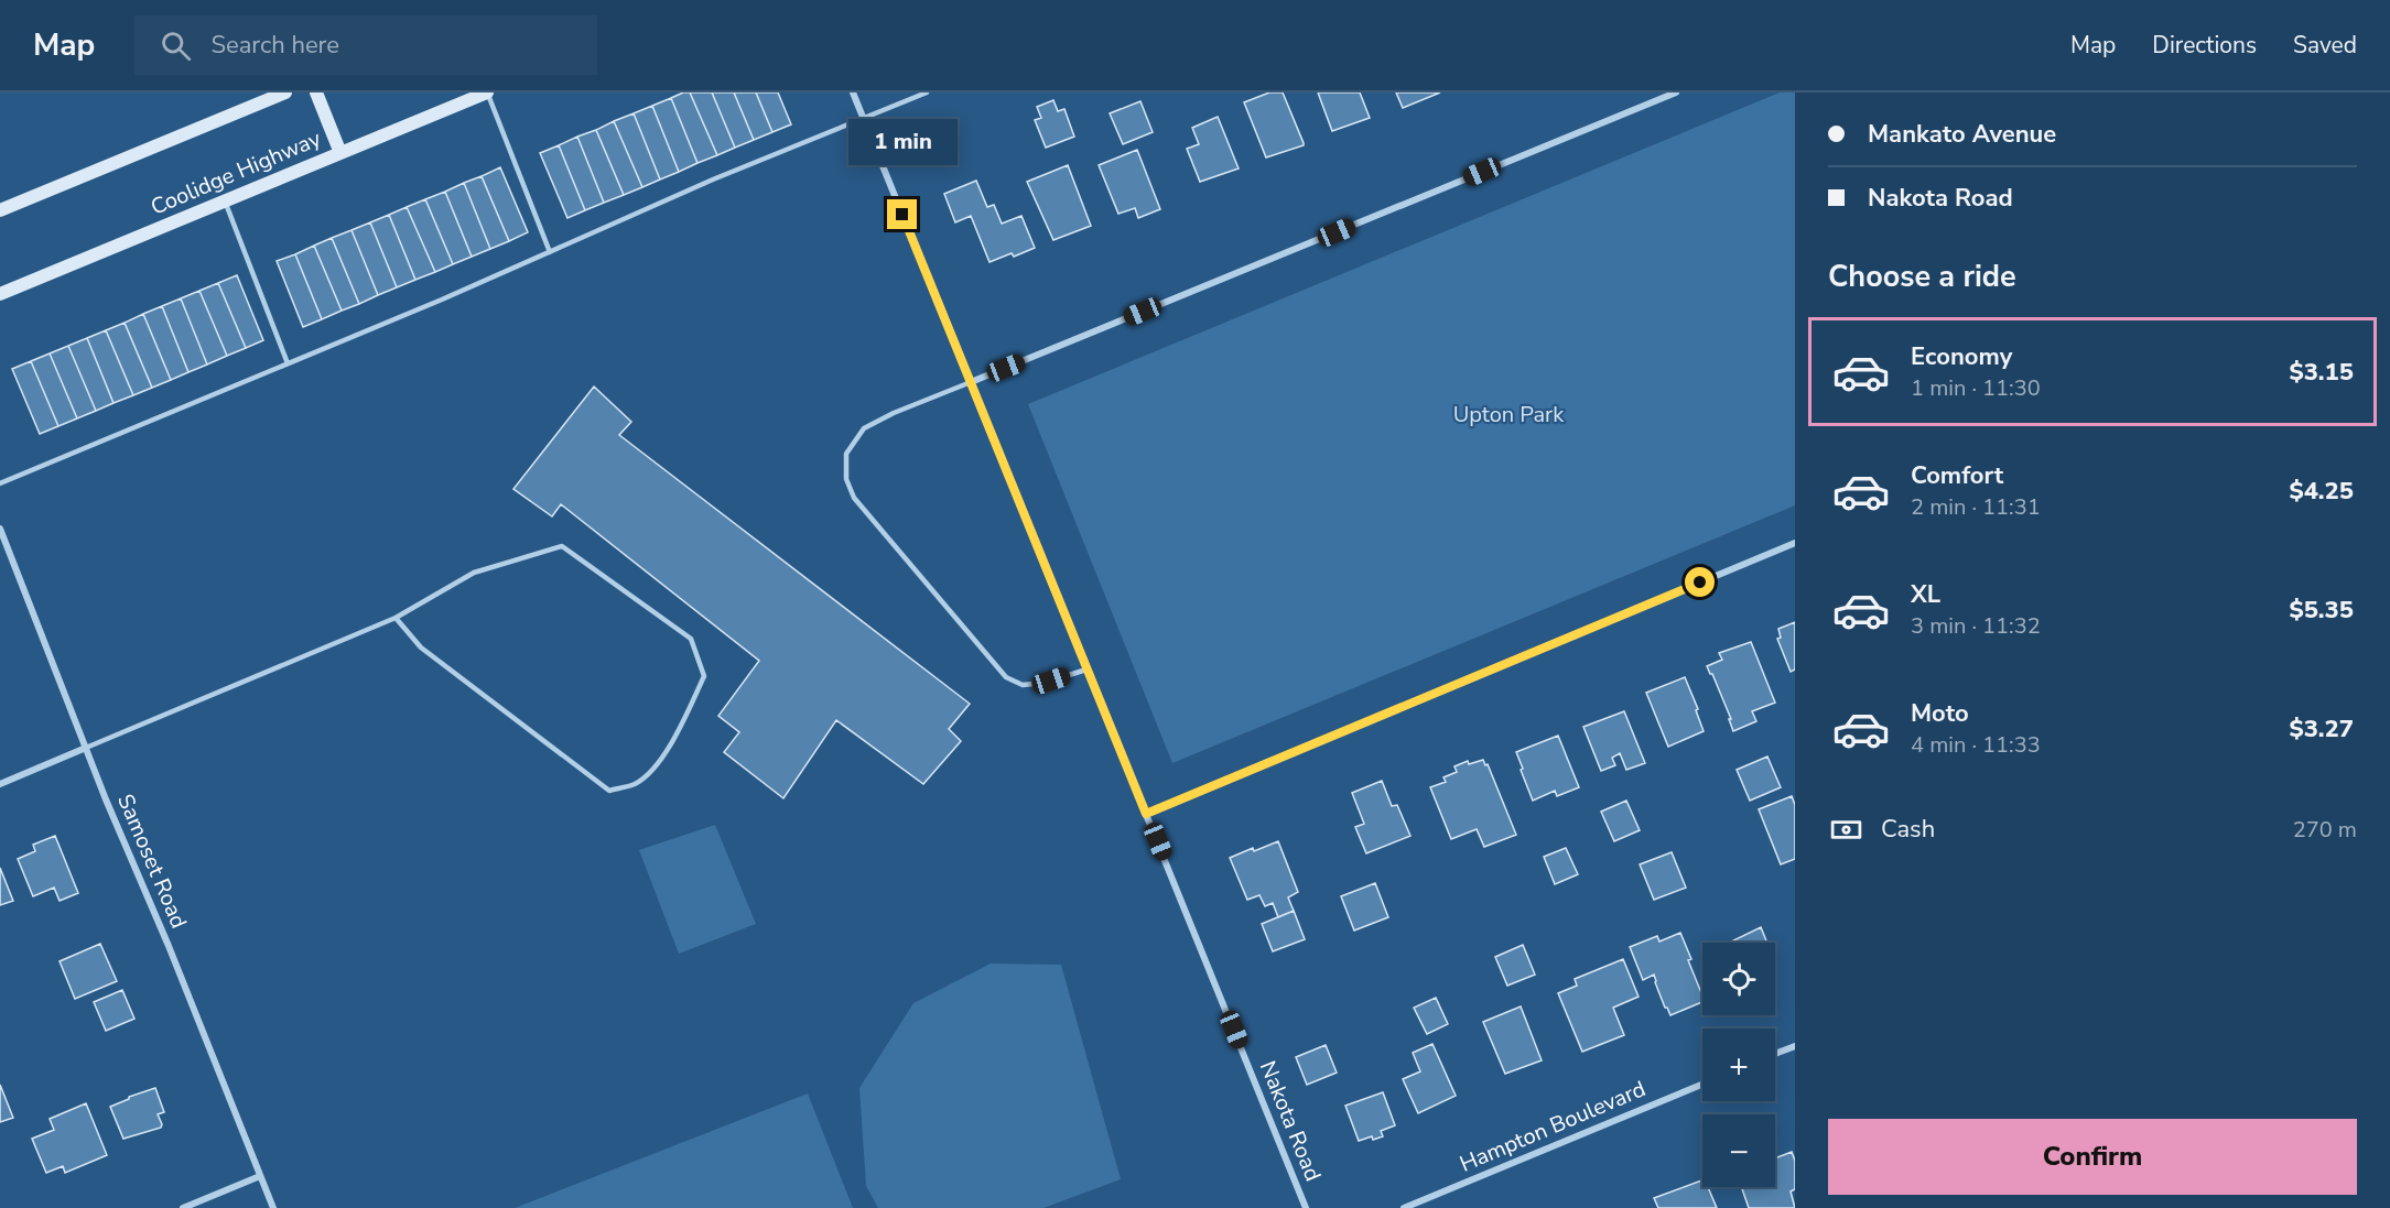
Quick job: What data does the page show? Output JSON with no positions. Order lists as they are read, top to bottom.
{
  "streets": {
    "main road": ["Coolidge Highway"],
    "street": ["Samoset Road", "Nakota Road", "Hampton Boulevard"]
  },
  "parks": ["Upton Park"],
  "page": {
    "header": "Map",
    "search": "Search here",
    "nav": ["Map", "Directions", "Saved"],
    "banner": ["Mankato Avenue", "Nakota Road"],
    "bubble": "1 min",
    "heading": "Choose a ride",
    "list": [
      {
        "name": "Economy",
        "note": "1 min · 11:30",
        "value": "$3.15"
      },
      {
        "name": "Comfort",
        "note": "2 min · 11:31",
        "value": "$4.25"
      },
      {
        "name": "XL",
        "note": "3 min · 11:32",
        "value": "$5.35"
      },
      {
        "name": "Moto",
        "note": "4 min · 11:33",
        "value": "$3.27"
      }
    ],
    "pay": ["Cash", "270 m"],
    "map_buttons": ["+", "−"],
    "buttons": "Confirm"
  }
}
